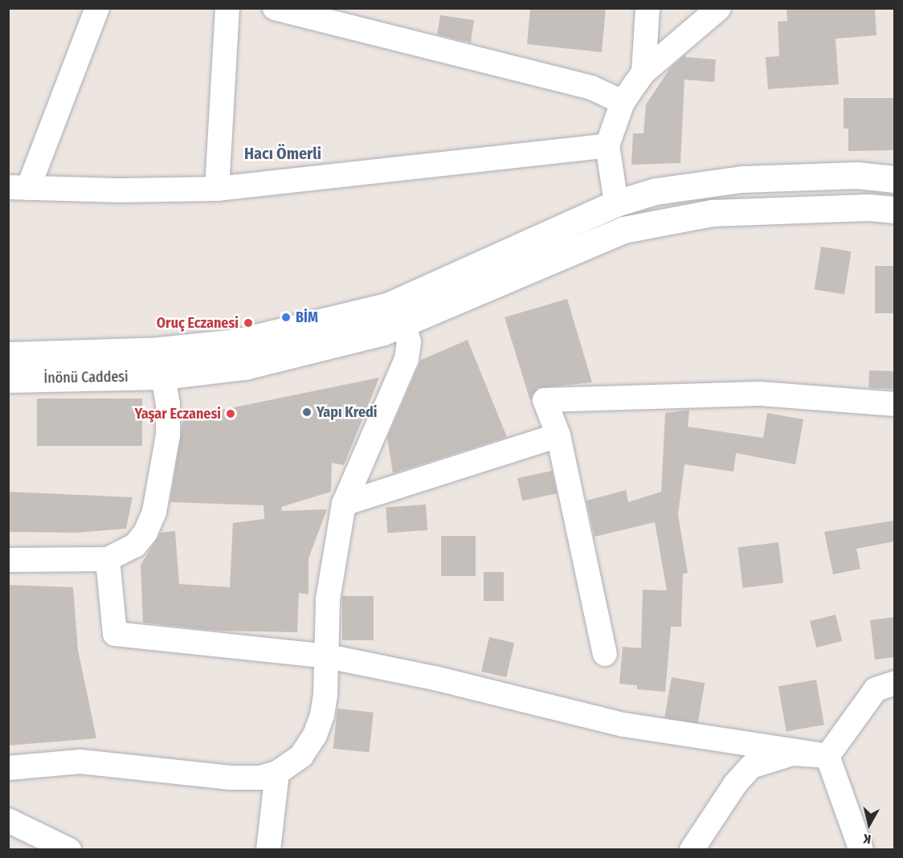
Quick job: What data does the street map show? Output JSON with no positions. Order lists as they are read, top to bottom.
{
  "streets": {
    "main road": ["İnönü Caddesi"]
  },
  "districts": ["Hacı Ömerli"],
  "places": [
    "BİM",
    "Oruç Eczanesi",
    "Yapı Kredi",
    "Yaşar Eczanesi"
  ],
  "north": "bottom"
}
